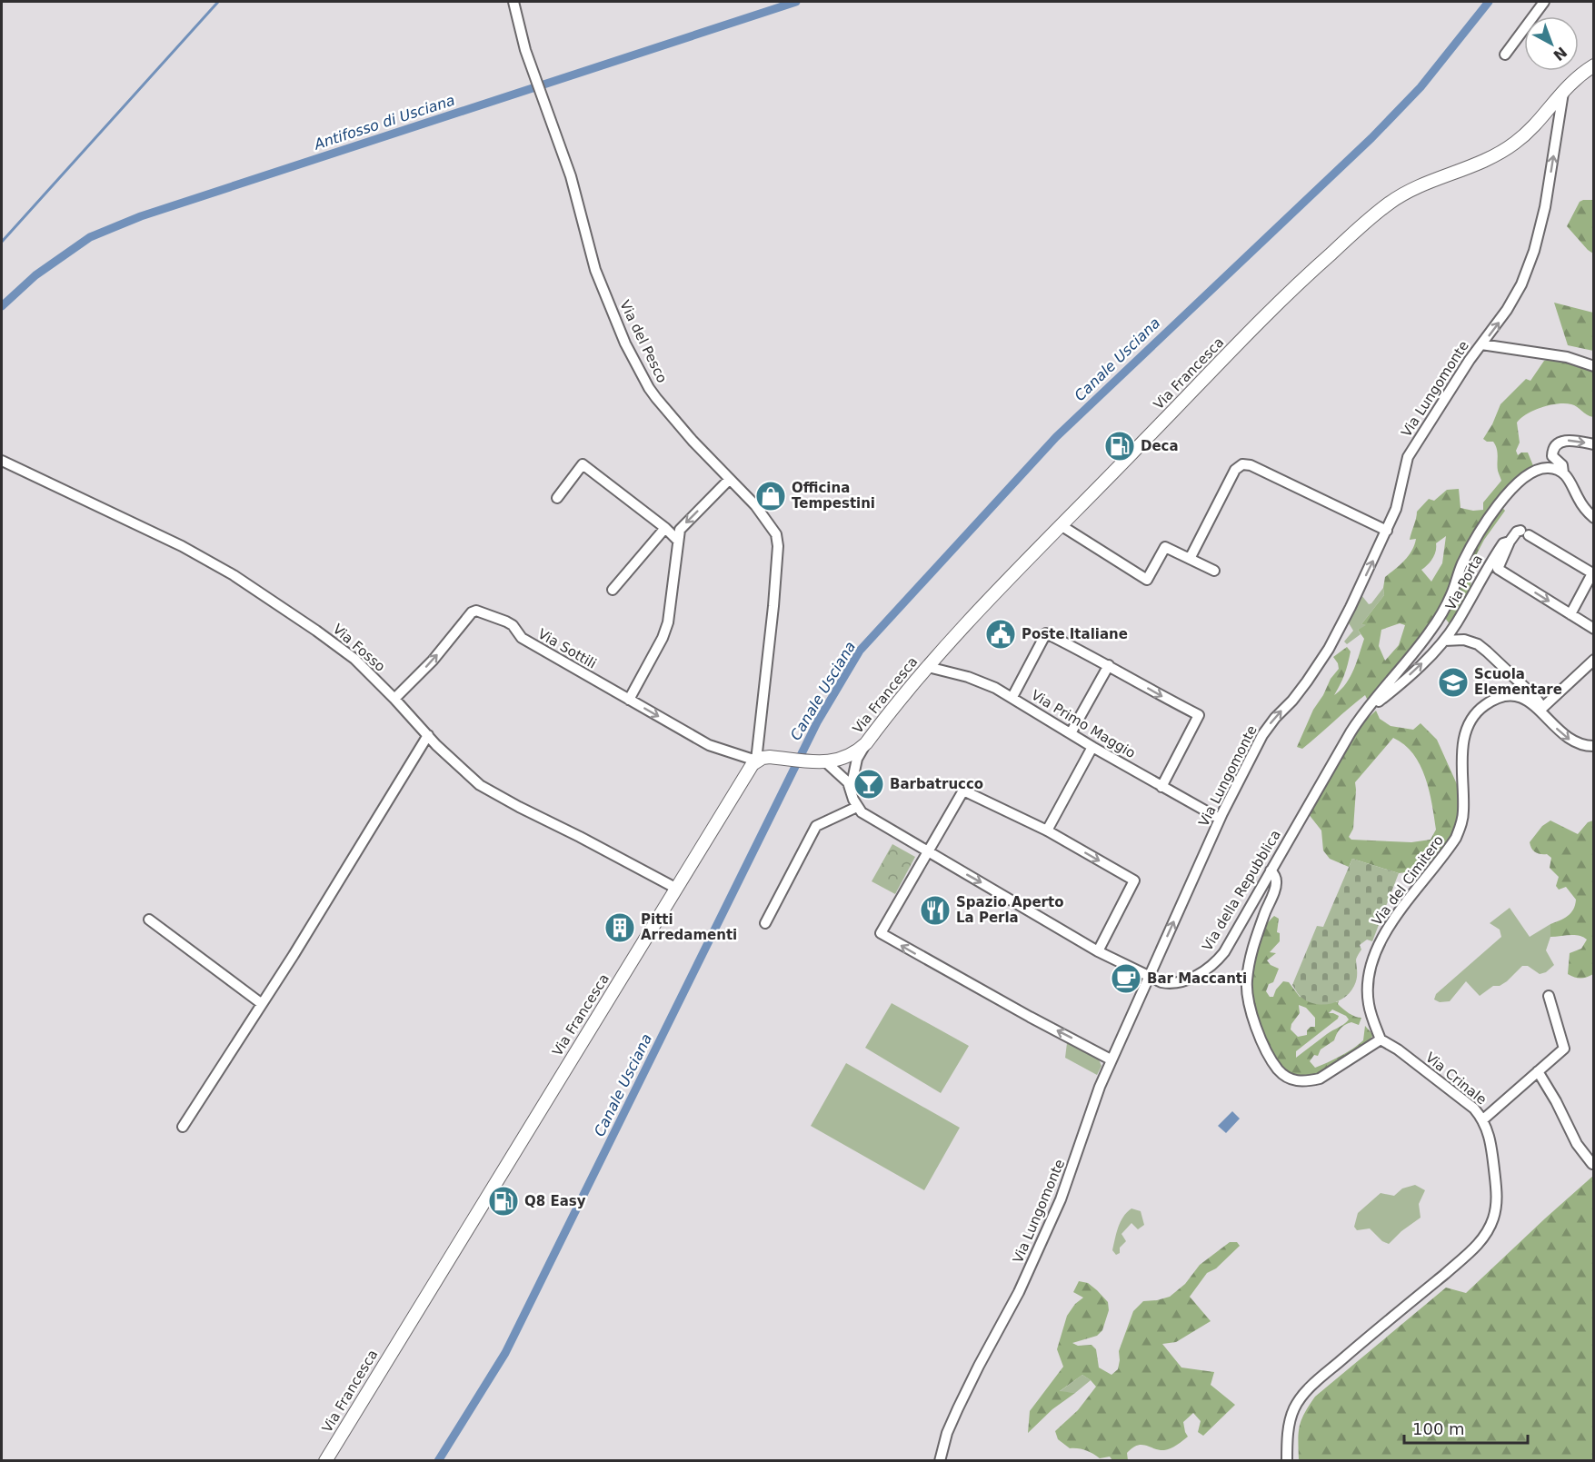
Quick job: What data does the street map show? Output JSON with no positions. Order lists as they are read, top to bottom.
{
  "streets": {
    "main road": ["Via Francesca"],
    "street": [
      "Via del Pesco",
      "Via Lungomonte",
      "Via Porta",
      "Via Fosso",
      "Via Sottili",
      "Via Primo Maggio",
      "Via del Cimitero",
      "Via della Repubblica",
      "Via Crinale"
    ]
  },
  "crossings": [
    ["Via del Pesco", "Via Francesca"],
    ["Via del Pesco", "Via Sottili"],
    ["Via Francesca", "Via Lungomonte"],
    ["Via Francesca", "Via Fosso"],
    ["Via Francesca", "Via Sottili"],
    ["Via Francesca", "Via Primo Maggio"],
    ["Via Lungomonte", "Via Primo Maggio"],
    ["Via Lungomonte", "Via della Repubblica"],
    ["Via Porta", "Via della Repubblica"],
    ["Via Fosso", "Via Sottili"],
    ["Via del Cimitero", "Via Crinale"]
  ],
  "one_way": ["Via Lungomonte", "Via Sottili"],
  "water": ["Antifosso di Usciana", "Canale Usciana"],
  "places": {
    "fuel station": ["Deca", "Q8 Easy"],
    "shop": ["Officina Tempestini"],
    "public building": ["Poste Italiane"],
    "school or university": ["Scuola Elementare"],
    "bar": ["Barbatrucco"],
    "restaurant": ["Spazio Aperto La Perla"],
    "building": ["Pitti Arredamenti"],
    "cafe": ["Bar Maccanti"]
  },
  "scale_bar": "100 m",
  "north": "bottom right"
}
